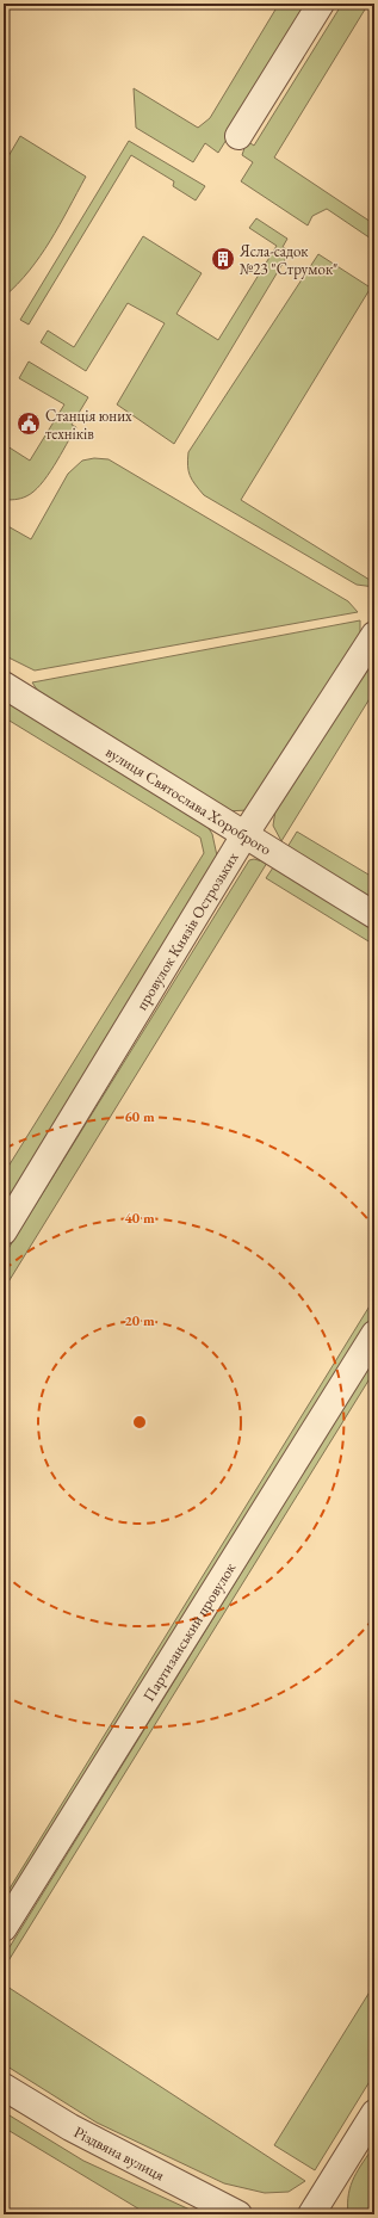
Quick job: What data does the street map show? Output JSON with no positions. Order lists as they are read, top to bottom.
{
  "streets": {
    "street": [
      "вулиця Святослава Хороброго",
      "провулок Князів Острозьких",
      "Партизанський провулок",
      "Різдвяна вулиця"
    ]
  },
  "crossings": [
    ["вулиця Святослава Хороброго", "провулок Князів Острозьких"]
  ],
  "places": {
    "building": ["Ясла-садок №23 \"Струмок\""],
    "public building": ["Станція юних техніків"]
  },
  "rings": ["60 m", "40 m", "20 m"]
}
